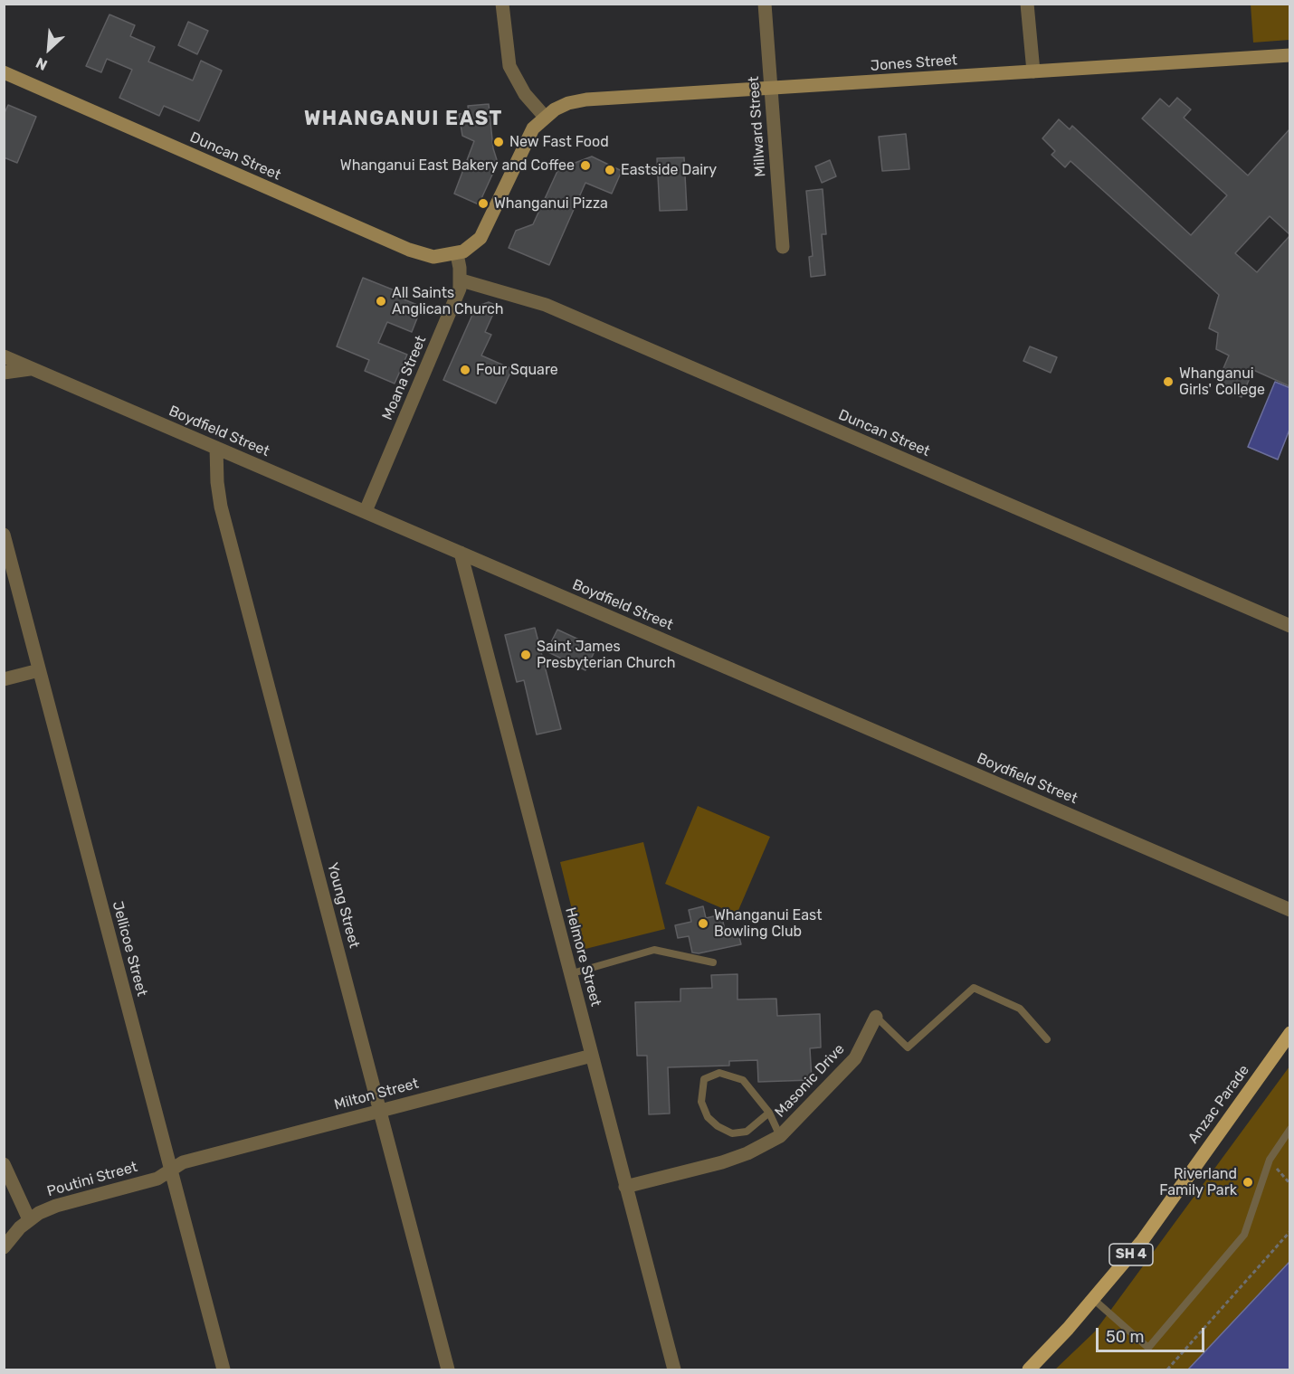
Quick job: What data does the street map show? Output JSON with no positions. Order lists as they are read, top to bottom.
{
  "streets": {
    "main road": [
      "Jones Street",
      "Duncan Street",
      "Anzac Parade",
      "SH 4"
    ],
    "street": [
      "Millward Street",
      "Moana Street",
      "Boydfield Street",
      "Young Street",
      "Jellicoe Street",
      "Helmore Street",
      "Masonic Drive",
      "Milton Street",
      "Poutini Street"
    ]
  },
  "crossings": [
    ["Jones Street", "Millward Street"],
    ["Duncan Street", "Moana Street"],
    ["Moana Street", "Boydfield Street"],
    ["Boydfield Street", "Young Street"],
    ["Boydfield Street", "Helmore Street"],
    ["Young Street", "Milton Street"],
    ["Jellicoe Street", "Milton Street"],
    ["Jellicoe Street", "Poutini Street"],
    ["Helmore Street", "Masonic Drive"],
    ["Helmore Street", "Milton Street"],
    ["Milton Street", "Poutini Street"]
  ],
  "districts": ["WHANGANUI EAST"],
  "places": [
    "New Fast Food",
    "Whanganui East Bakery and Coffee",
    "Eastside Dairy",
    "Whanganui Pizza",
    "All Saints Anglican Church",
    "Four Square",
    "Whanganui Girls' College",
    "Saint James Presbyterian Church",
    "Whanganui East Bowling Club",
    "Riverland Family Park"
  ],
  "scale_bar": "50 m",
  "north": "bottom left"
}
